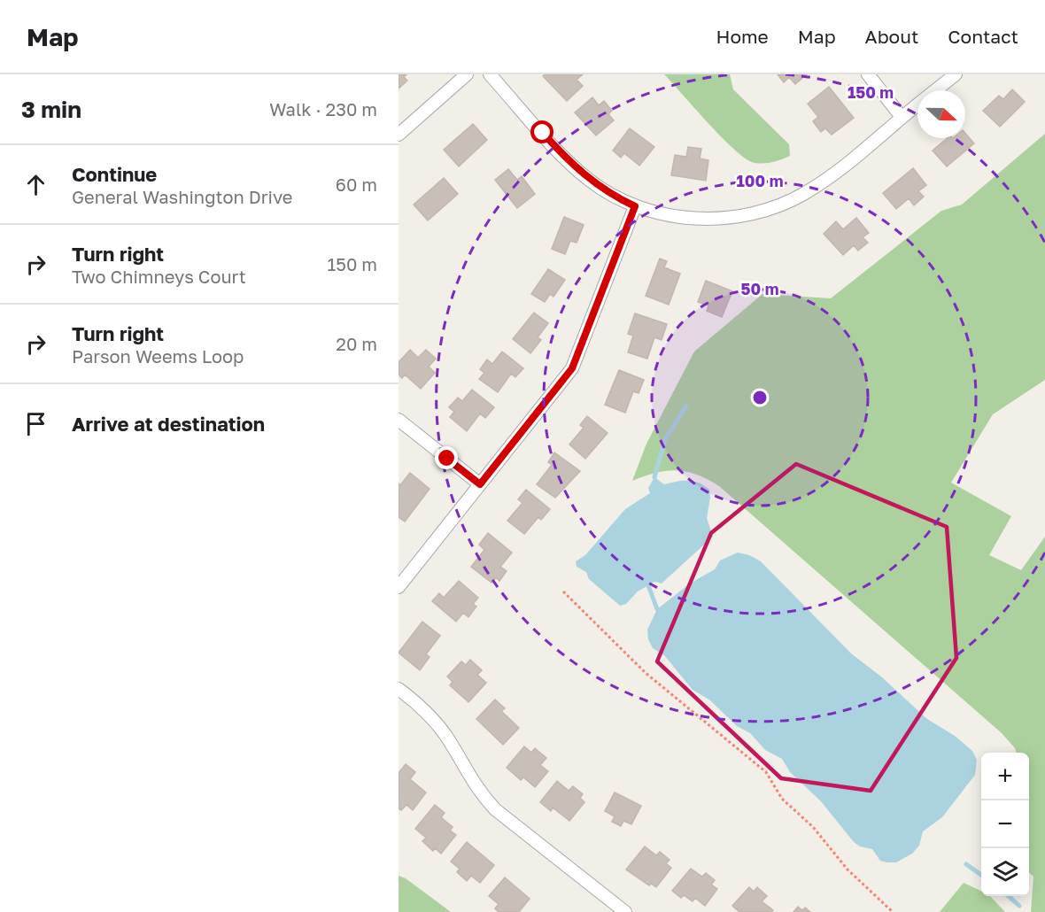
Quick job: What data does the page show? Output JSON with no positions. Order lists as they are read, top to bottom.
{
  "north": "right",
  "page": {
    "header": "Map",
    "nav": [
      "Home",
      "Map",
      "About",
      "Contact"
    ],
    "heading": ["3 min", "Walk · 230 m"],
    "list": [
      ["Continue", "General Washington Drive", "60 m"],
      ["Turn right", "Two Chimneys Court", "150 m"],
      ["Turn right", "Parson Weems Loop", "20 m"],
      "Arrive at destination"
    ],
    "map_buttons": ["+", "−"]
  },
  "rings": ["150 m", "100 m", "50 m"]
}
